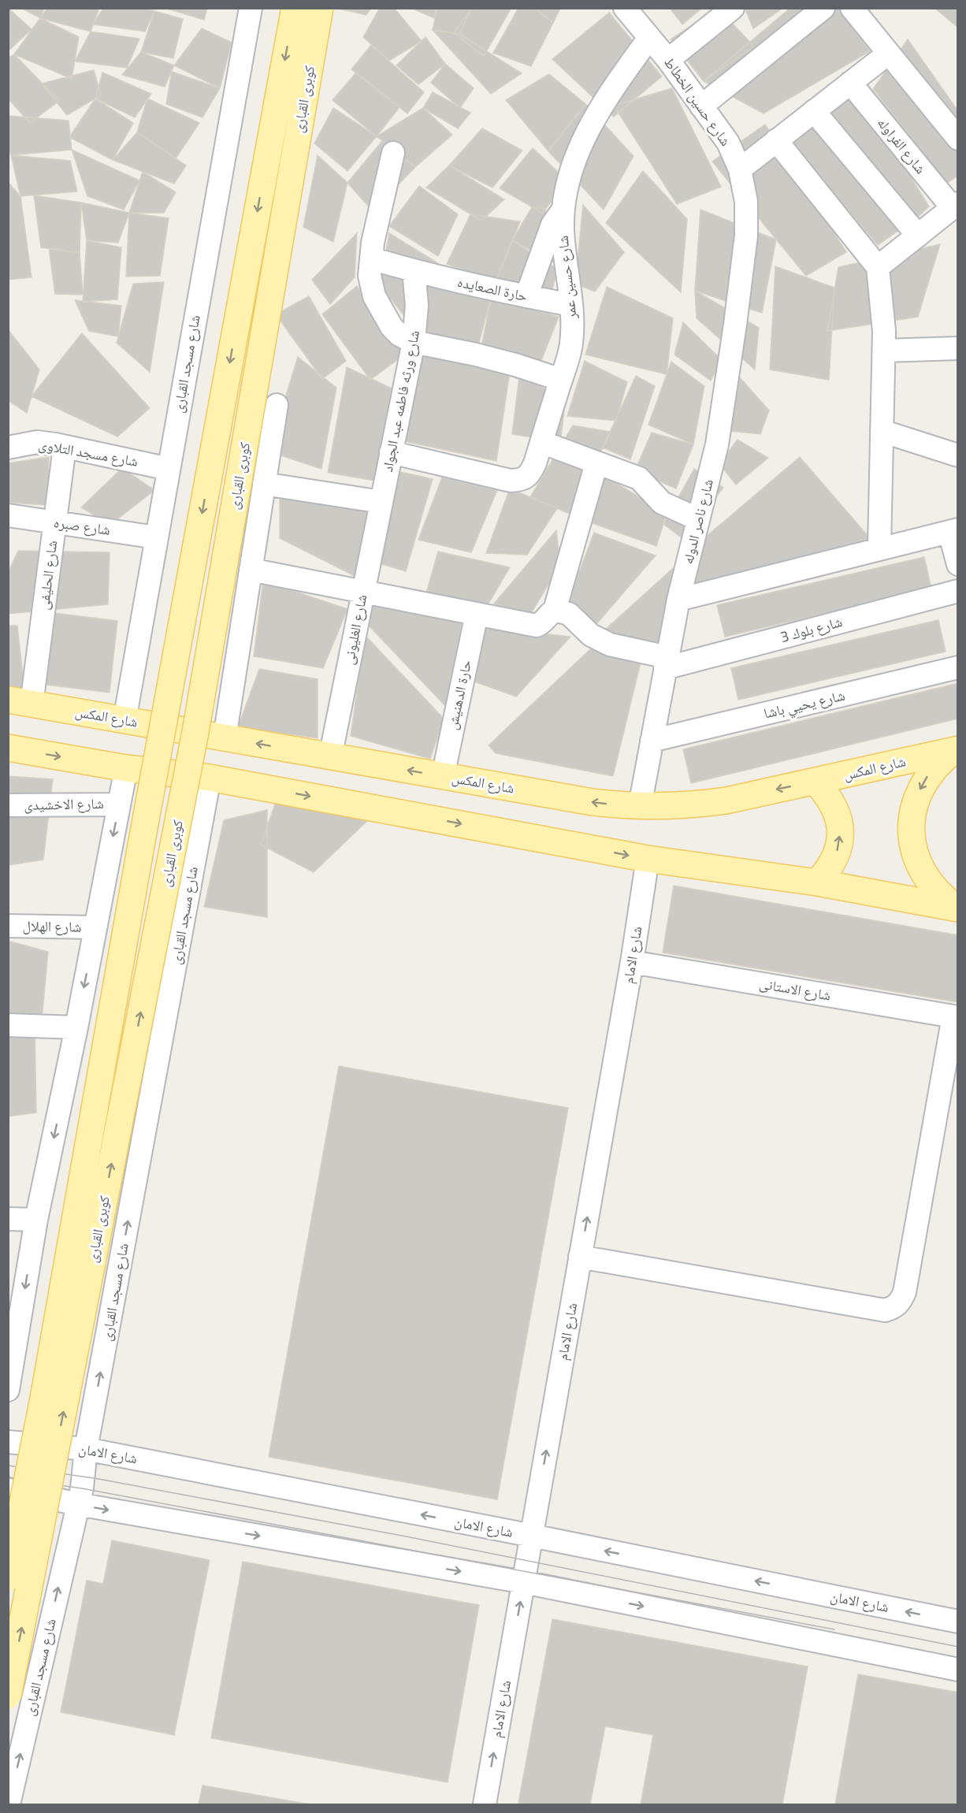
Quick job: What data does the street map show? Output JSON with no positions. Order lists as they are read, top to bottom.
{
  "streets": {
    "main road": ["كوبرى القبارى", "شارع المكس"],
    "street": [
      "شارع حسين الخطاط",
      "شارع الفراوله",
      "شارع حسين عمر",
      "حارة الصعايده",
      "شارع مسجد القبارى",
      "شارع ورثه فاطمه عبد الجواد",
      "شارع مسجد التلاوى",
      "شارع ناصر الدوله",
      "شارع صبره",
      "شارع الحليفى",
      "شارع الغليونى",
      "شارع بلوك 3",
      "حارة الدهنيش",
      "شارع يحيي باشا",
      "شارع الاخشيدى",
      "شارع الهلال",
      "شارع الامام",
      "شارع الاستانى",
      "شارع الامان"
    ]
  },
  "crossings": [
    ["شارع حسين الخطاط", "شارع حسين عمر"],
    ["شارع حسين الخطاط", "شارع ناصر الدوله"],
    ["شارع حسين عمر", "حارة الصعايده"],
    ["شارع حسين عمر", "شارع ورثه فاطمه عبد الجواد"],
    ["حارة الصعايده", "شارع ورثه فاطمه عبد الجواد"],
    ["شارع مسجد القبارى", "شارع مسجد التلاوى"],
    ["شارع مسجد القبارى", "شارع صبره"],
    ["شارع مسجد القبارى", "شارع المكس"],
    ["شارع مسجد القبارى", "شارع الامان"],
    ["شارع ورثه فاطمه عبد الجواد", "شارع الغليونى"],
    ["شارع مسجد التلاوى", "شارع الحليفى"],
    ["شارع ناصر الدوله", "شارع بلوك 3"],
    ["شارع ناصر الدوله", "شارع يحيي باشا"],
    ["شارع ناصر الدوله", "شارع المكس"],
    ["شارع صبره", "شارع الحليفى"],
    ["شارع الحليفى", "شارع المكس"],
    ["شارع الغليونى", "شارع المكس"],
    ["حارة الدهنيش", "شارع المكس"],
    ["شارع الامام", "شارع الاستانى"],
    ["شارع الامام", "شارع الامان"]
  ],
  "one_way": ["شارع الامام"]
}
